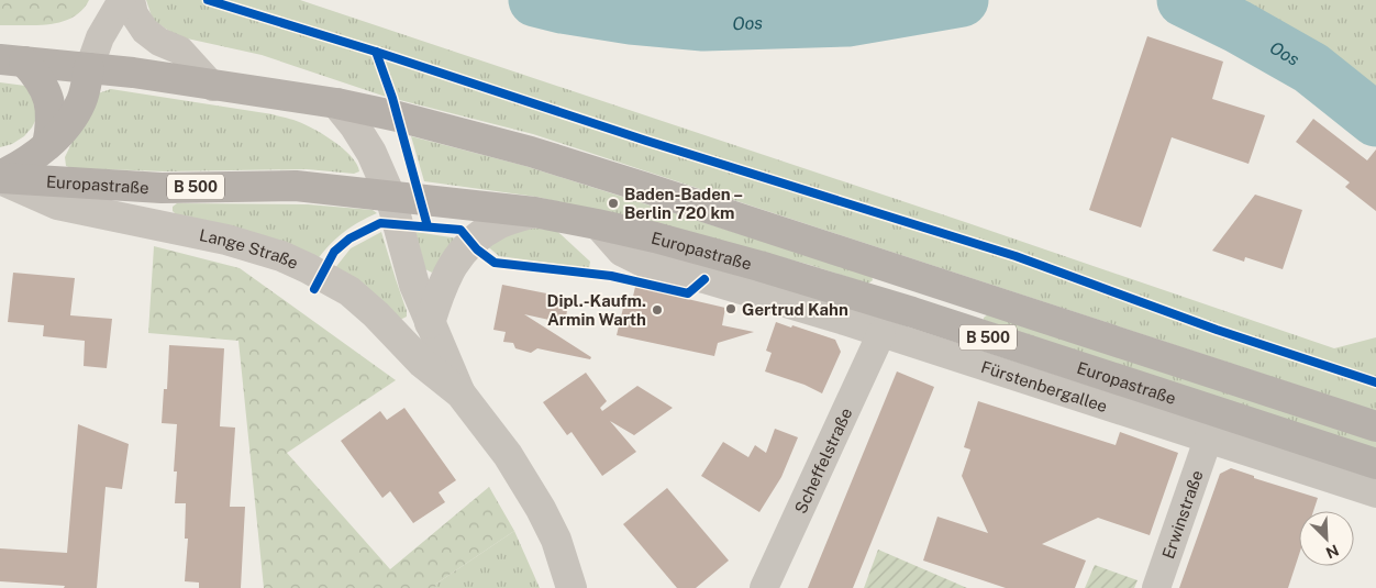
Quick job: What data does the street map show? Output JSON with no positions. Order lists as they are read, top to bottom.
{
  "streets": {
    "main road": ["Europastraße", "B 500"],
    "street": [
      "Lange Straße",
      "Fürstenbergallee",
      "Scheffelstraße",
      "Erwinstraße"
    ]
  },
  "crossings": [
    ["Europastraße", "Lange Straße"],
    ["Europastraße", "Fürstenbergallee"],
    ["B 500", "Lange Straße"],
    ["Fürstenbergallee", "Scheffelstraße"],
    ["Fürstenbergallee", "Erwinstraße"]
  ],
  "water": ["Oos"],
  "places": ["Baden-Baden – Berlin 720 km", "Gertrud Kahn", "Dipl.-Kaufm. Armin Warth"],
  "north": "bottom right"
}
